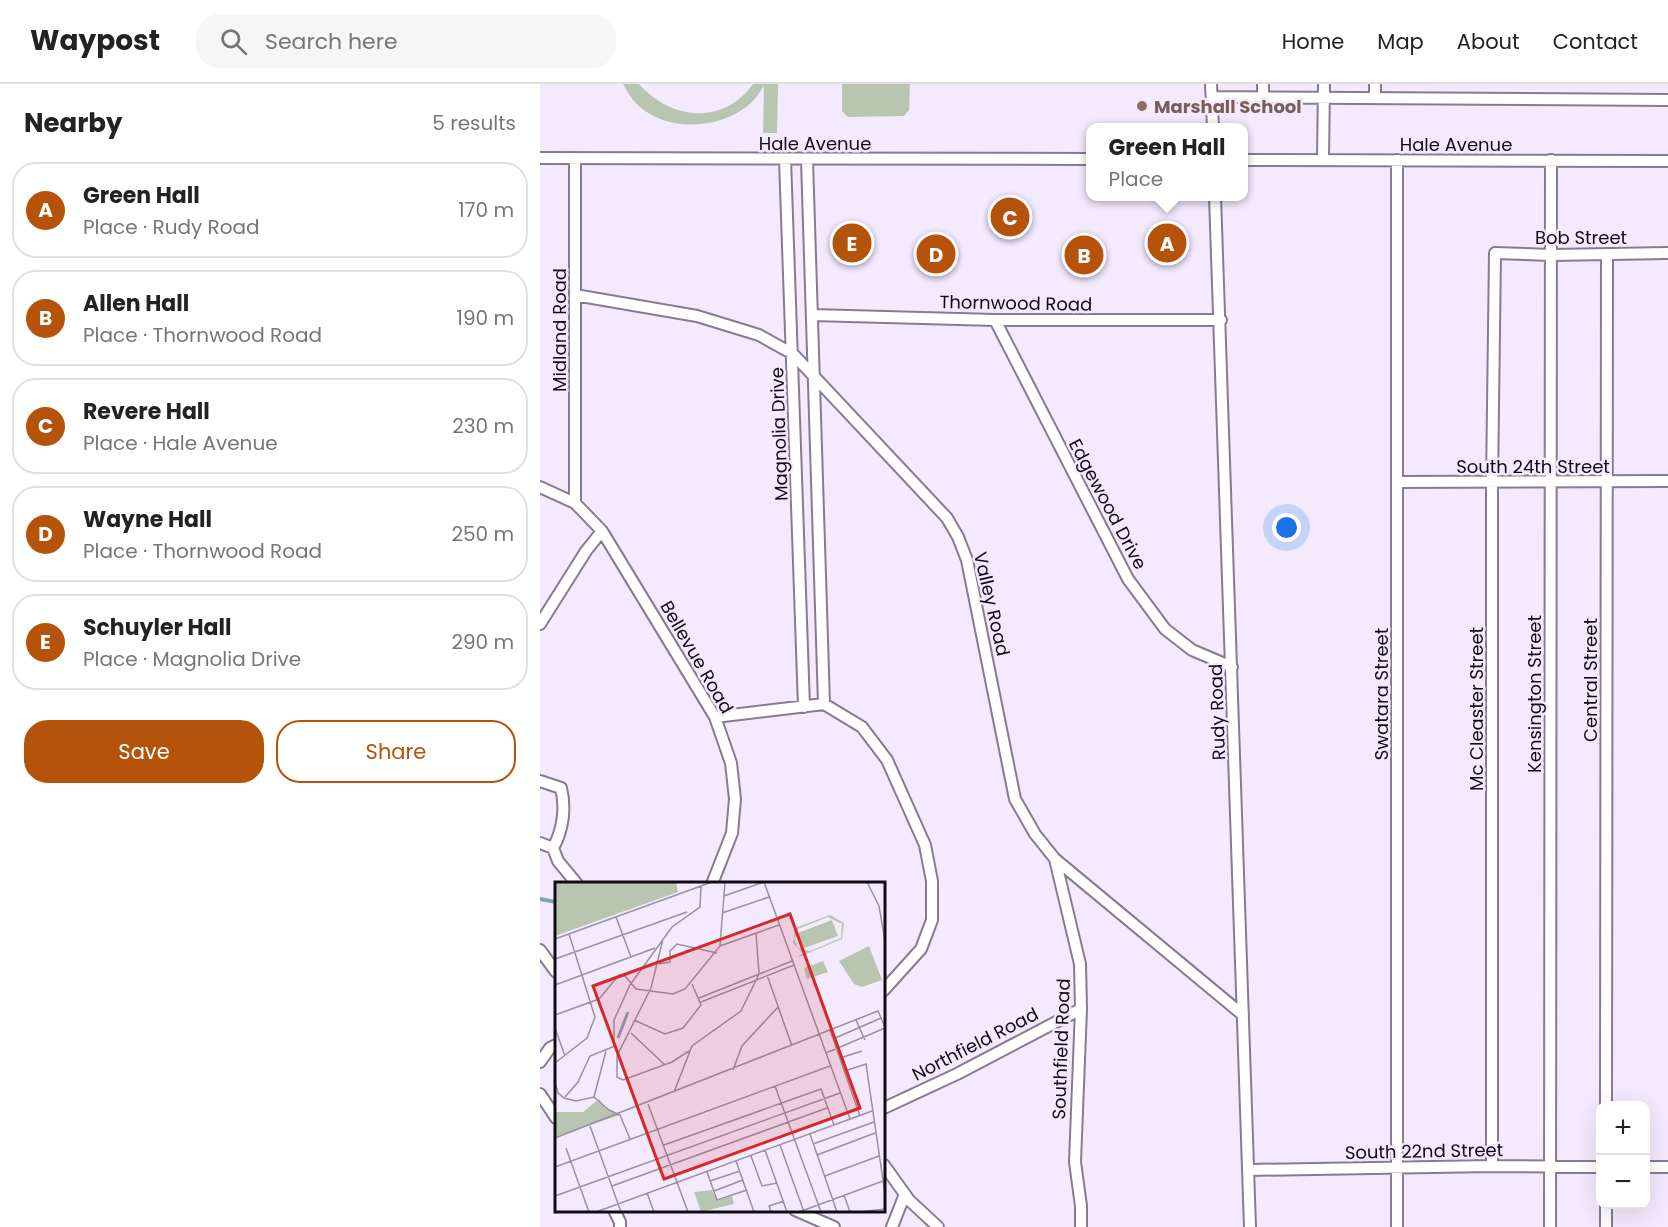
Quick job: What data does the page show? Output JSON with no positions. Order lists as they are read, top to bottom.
{
  "streets": {
    "street": [
      "Hale Avenue",
      "Bob Street",
      "Thornwood Road",
      "Midland Road",
      "Magnolia Drive",
      "South 24th Street",
      "Edgewood Drive",
      "Valley Road",
      "Bellevue Road",
      "Central Street",
      "Swatara Street",
      "Kensington Street",
      "Mc Cleaster Street",
      "Rudy Road",
      "Northfield Road",
      "Southfield Road",
      "South 22nd Street"
    ]
  },
  "crossings": [
    ["Hale Avenue", "Midland Road"],
    ["Hale Avenue", "Magnolia Drive"],
    ["Hale Avenue", "Swatara Street"],
    ["Hale Avenue", "Kensington Street"],
    ["Bob Street", "Central Street"],
    ["Bob Street", "Kensington Street"],
    ["Bob Street", "Mc Cleaster Street"],
    ["Thornwood Road", "Magnolia Drive"],
    ["Thornwood Road", "Edgewood Drive"],
    ["Thornwood Road", "Rudy Road"],
    ["Midland Road", "Valley Road"],
    ["Midland Road", "Bellevue Road"],
    ["Magnolia Drive", "Valley Road"],
    ["South 24th Street", "Central Street"],
    ["South 24th Street", "Swatara Street"],
    ["South 24th Street", "Kensington Street"],
    ["South 24th Street", "Mc Cleaster Street"],
    ["Edgewood Drive", "Rudy Road"],
    ["Valley Road", "Rudy Road"],
    ["Valley Road", "Southfield Road"],
    ["Swatara Street", "South 22nd Street"],
    ["Kensington Street", "South 22nd Street"],
    ["Mc Cleaster Street", "South 22nd Street"],
    ["Rudy Road", "South 22nd Street"],
    ["Northfield Road", "Southfield Road"]
  ],
  "places": ["Marshall School"],
  "page": {
    "header": "Waypost",
    "search": "Search here",
    "nav": [
      "Home",
      "Map",
      "About",
      "Contact"
    ],
    "heading": ["Nearby", "5 results"],
    "popup": ["Green Hall", "Place"],
    "list": [
      {
        "mark": "A",
        "name": "Green Hall",
        "note": "Place · Rudy Road",
        "value": "170 m"
      },
      {
        "mark": "B",
        "name": "Allen Hall",
        "note": "Place · Thornwood Road",
        "value": "190 m"
      },
      {
        "mark": "C",
        "name": "Revere Hall",
        "note": "Place · Hale Avenue",
        "value": "230 m"
      },
      {
        "mark": "D",
        "name": "Wayne Hall",
        "note": "Place · Thornwood Road",
        "value": "250 m"
      },
      {
        "mark": "E",
        "name": "Schuyler Hall",
        "note": "Place · Magnolia Drive",
        "value": "290 m"
      }
    ],
    "pins": [
      "C",
      "A",
      "E",
      "D",
      "B"
    ],
    "buttons": ["Save", "Share"],
    "map_buttons": ["+", "−"]
  }
}
